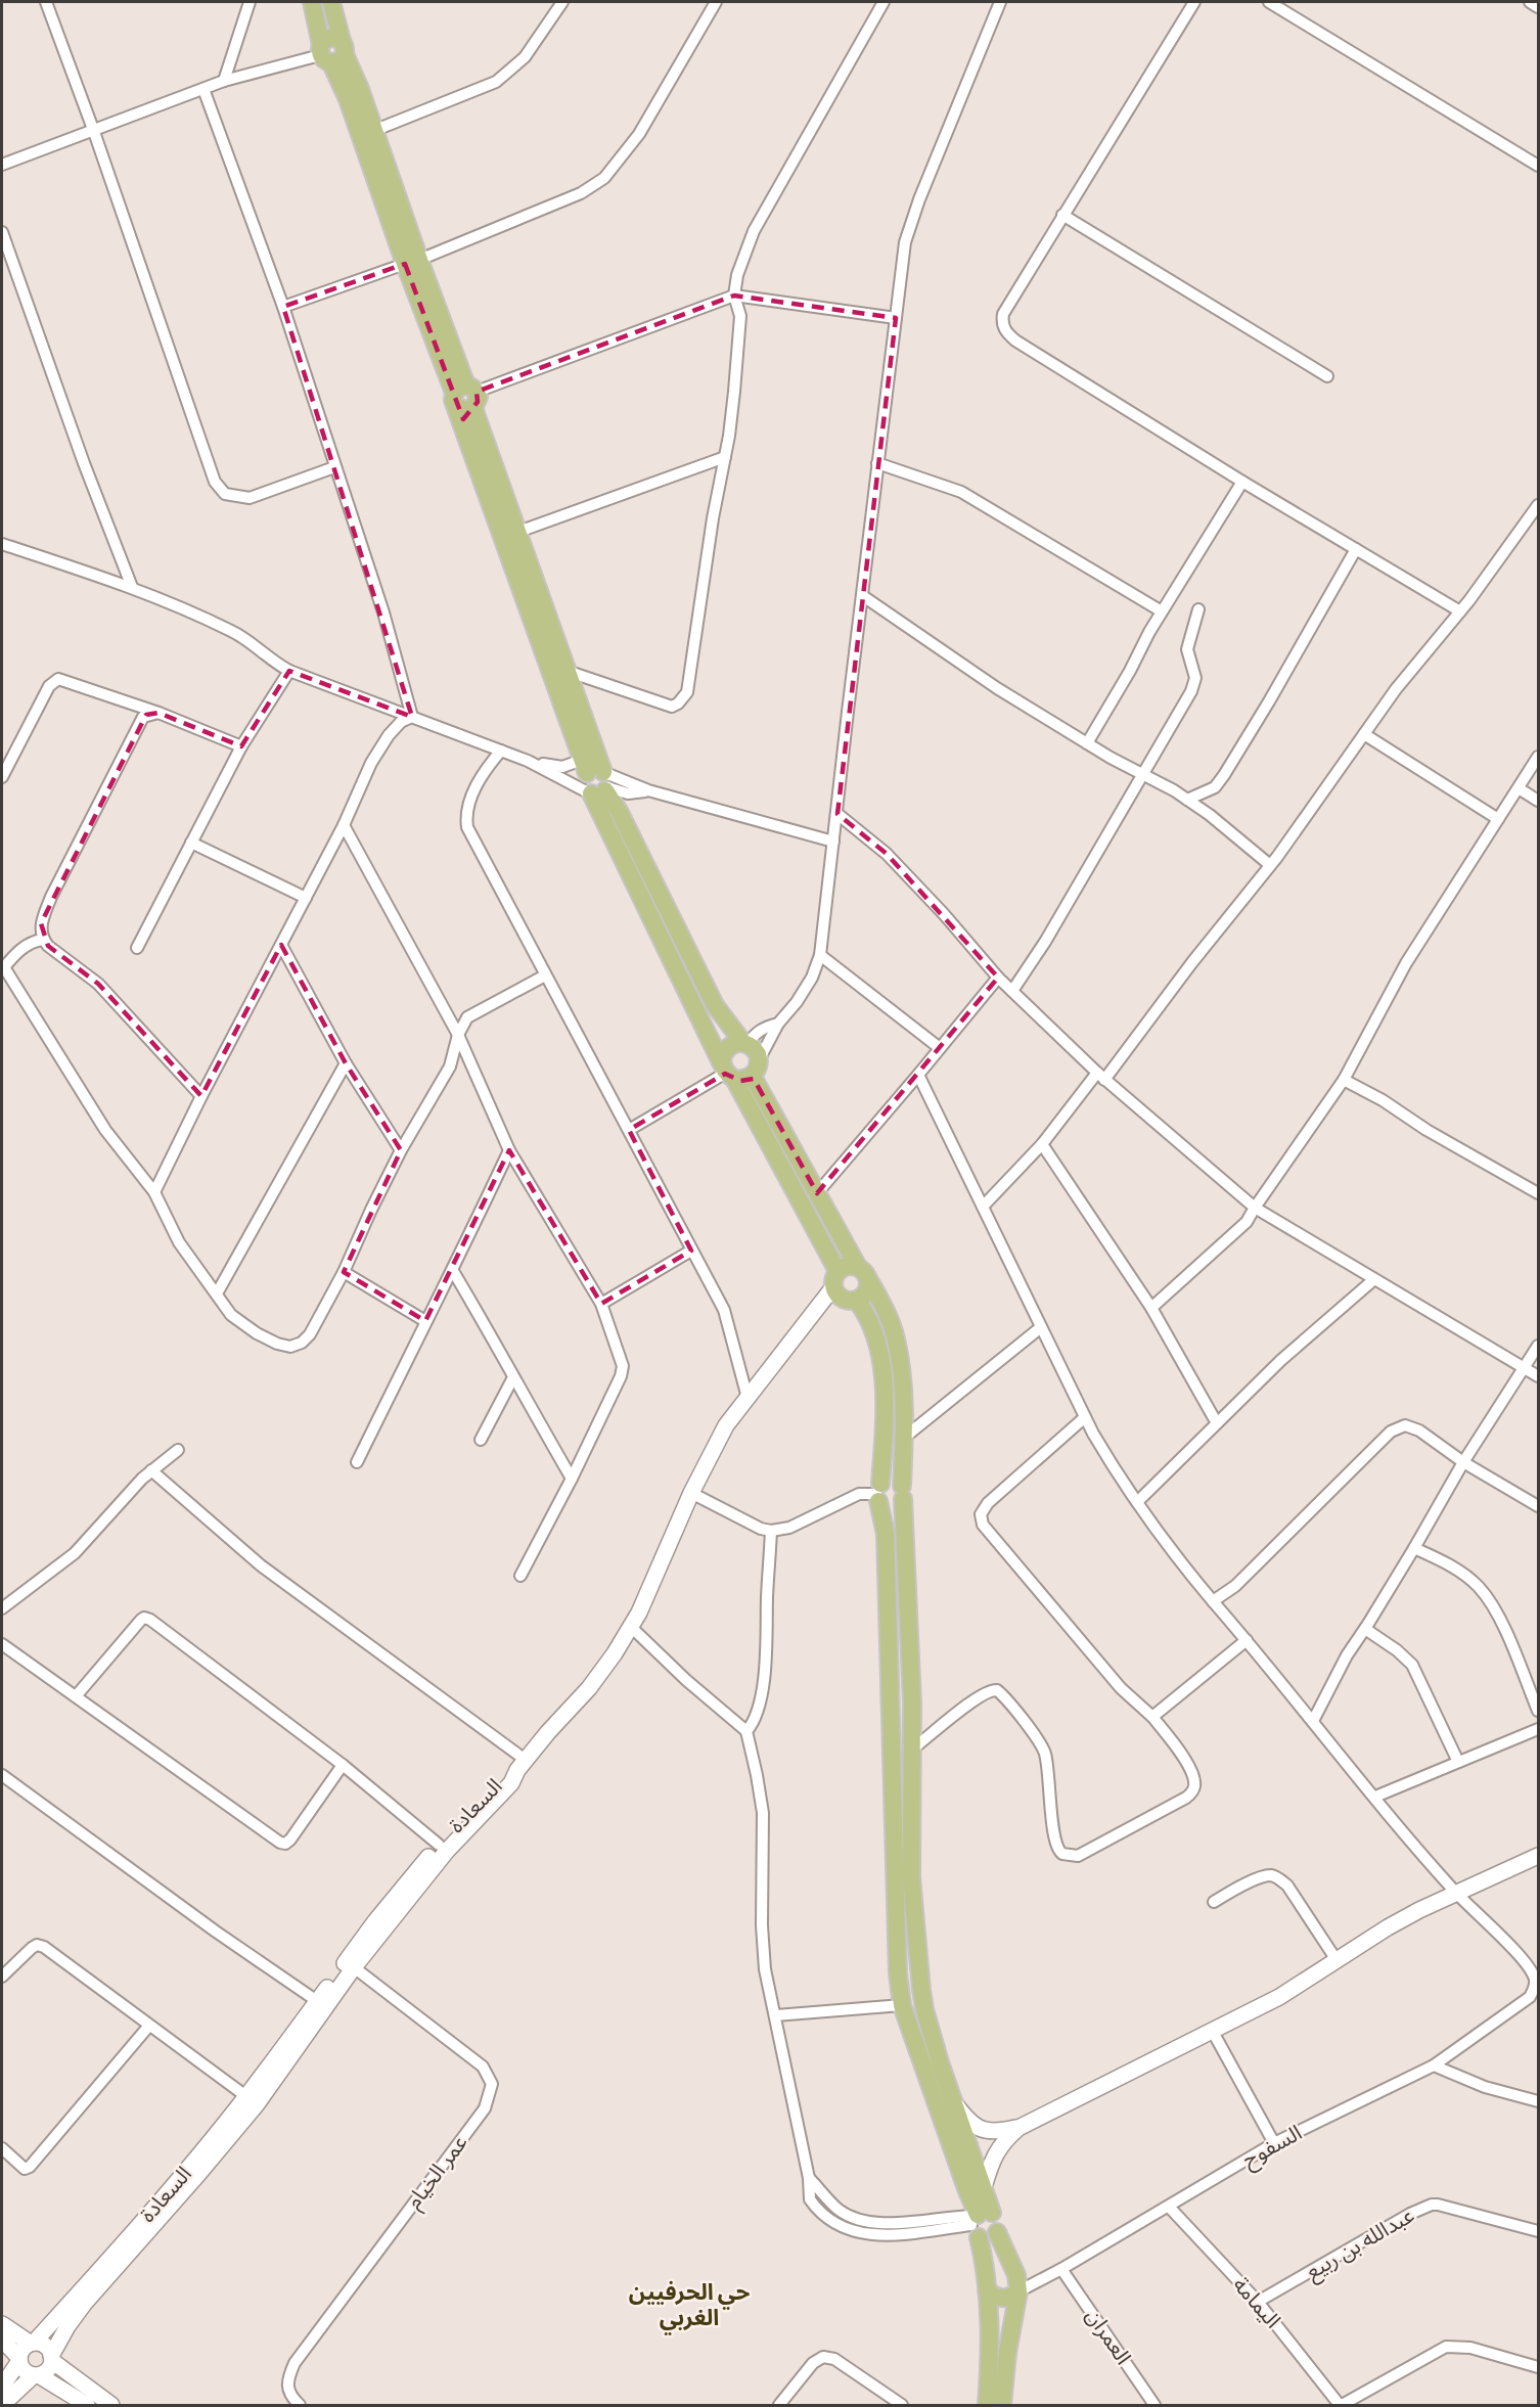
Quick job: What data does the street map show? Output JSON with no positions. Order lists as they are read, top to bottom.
{
  "streets": {
    "street": [
      "السعادة",
      "السفوح",
      "عمر الخيام",
      "عبدالله بن ربيع",
      "اليمامة",
      "العمران"
    ]
  },
  "crossings": [
    ["السعادة", "عمر الخيام"],
    ["السفوح", "اليمامة"],
    ["السفوح", "العمران"],
    ["عبدالله بن ربيع", "اليمامة"]
  ],
  "districts": ["حي الحرفيين الغربي"]
}
